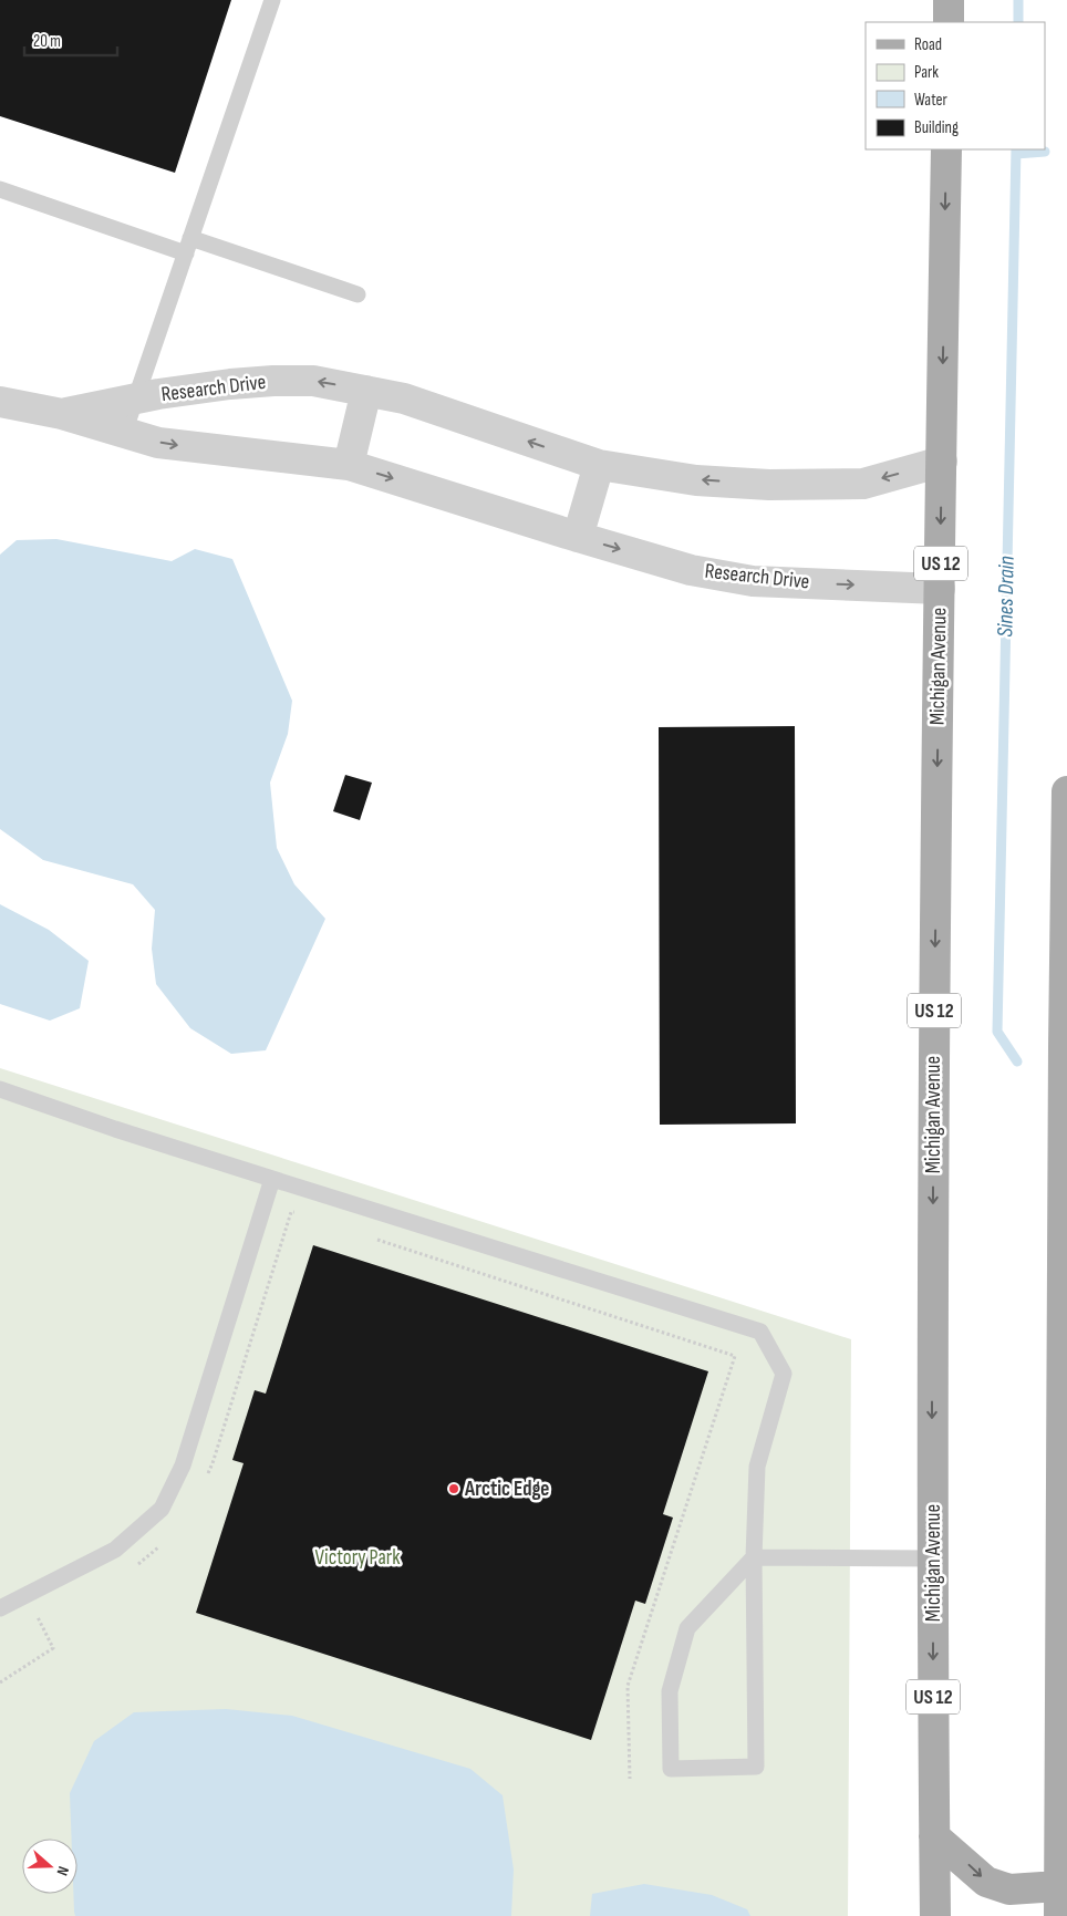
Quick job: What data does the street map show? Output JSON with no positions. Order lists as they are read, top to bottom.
{
  "streets": {
    "main road": ["US 12", "Michigan Avenue"],
    "street": ["Research Drive"]
  },
  "crossings": [
    ["Research Drive", "Michigan Avenue"]
  ],
  "water": ["Sines Drain"],
  "parks": ["Victory Park"],
  "places": ["Arctic Edge"],
  "legend": [
    "Road",
    "Park",
    "Water",
    "Building"
  ],
  "scale_bar": "20 m",
  "north": "right"
}
